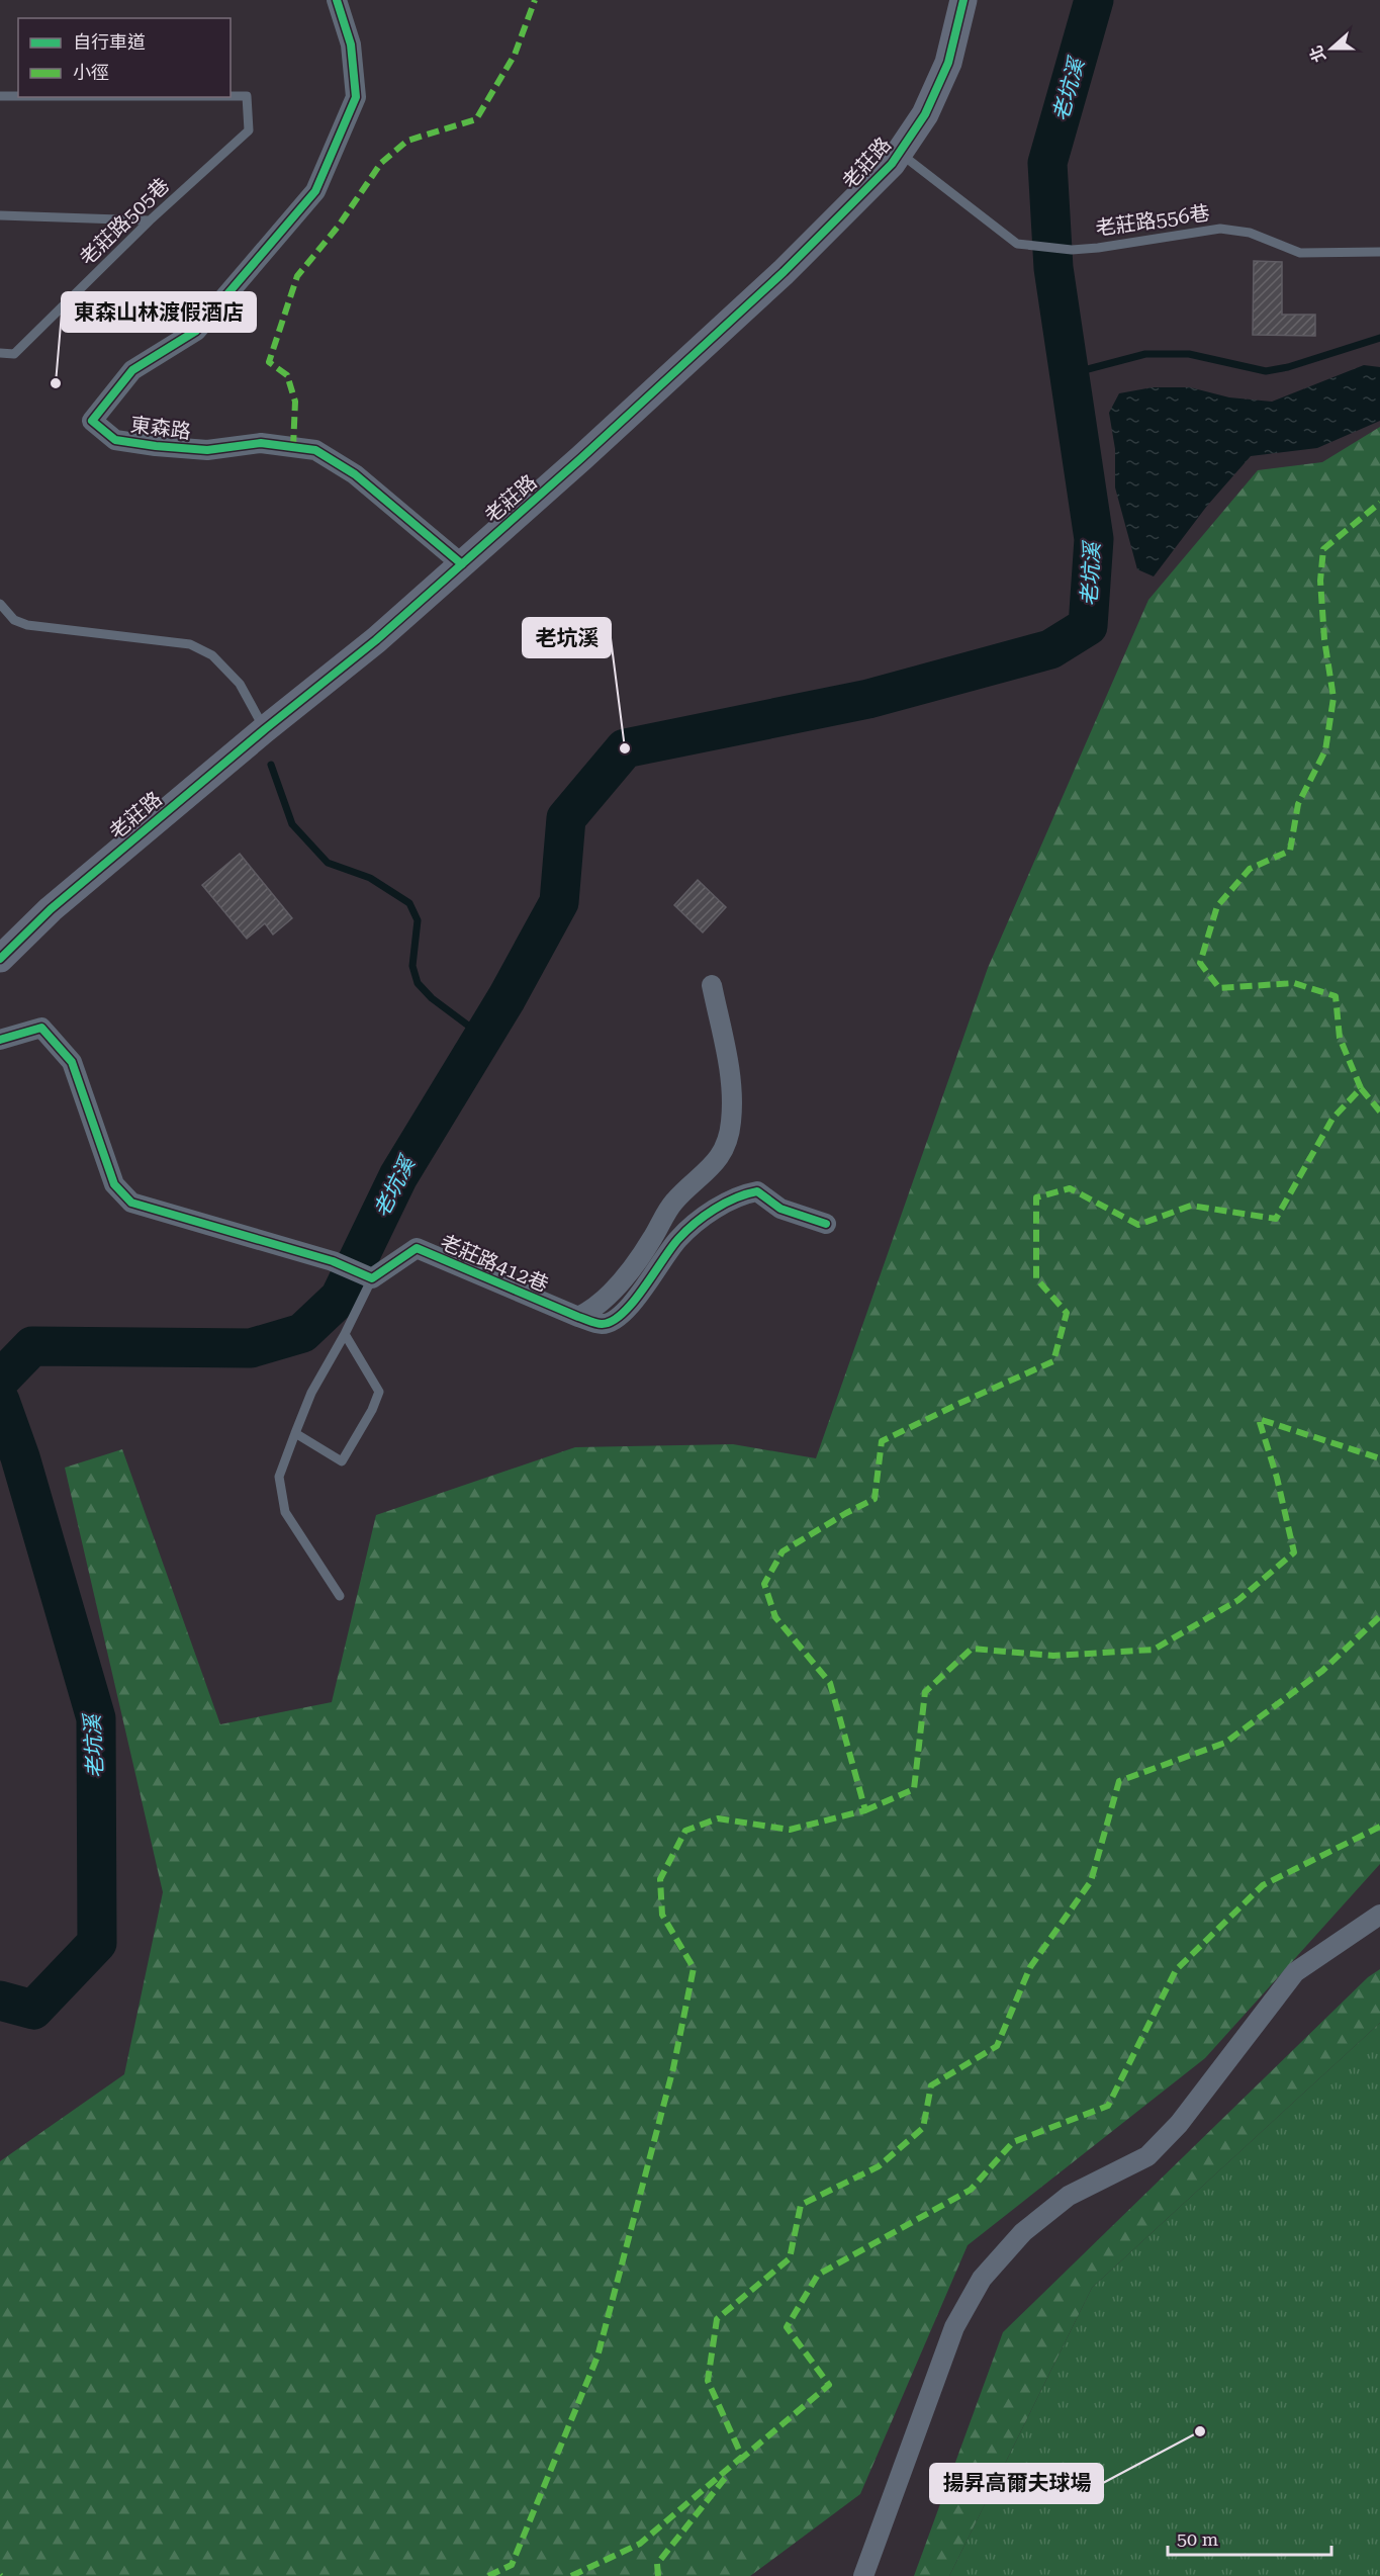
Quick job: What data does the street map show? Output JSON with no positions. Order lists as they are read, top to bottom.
{
  "streets": {
    "street": ["老莊路", "東森路", "老莊路412巷"],
    "lane": ["老莊路556巷", "老莊路505巷"]
  },
  "crossings": [
    ["老莊路", "老莊路556巷"],
    ["老莊路", "東森路"]
  ],
  "water": ["老坑溪"],
  "places": ["東森山林渡假酒店", "老坑溪", "揚昇高爾夫球場"],
  "legend": ["自行車道", "小徑"],
  "scale_bar": "50 m",
  "north": "left"
}
